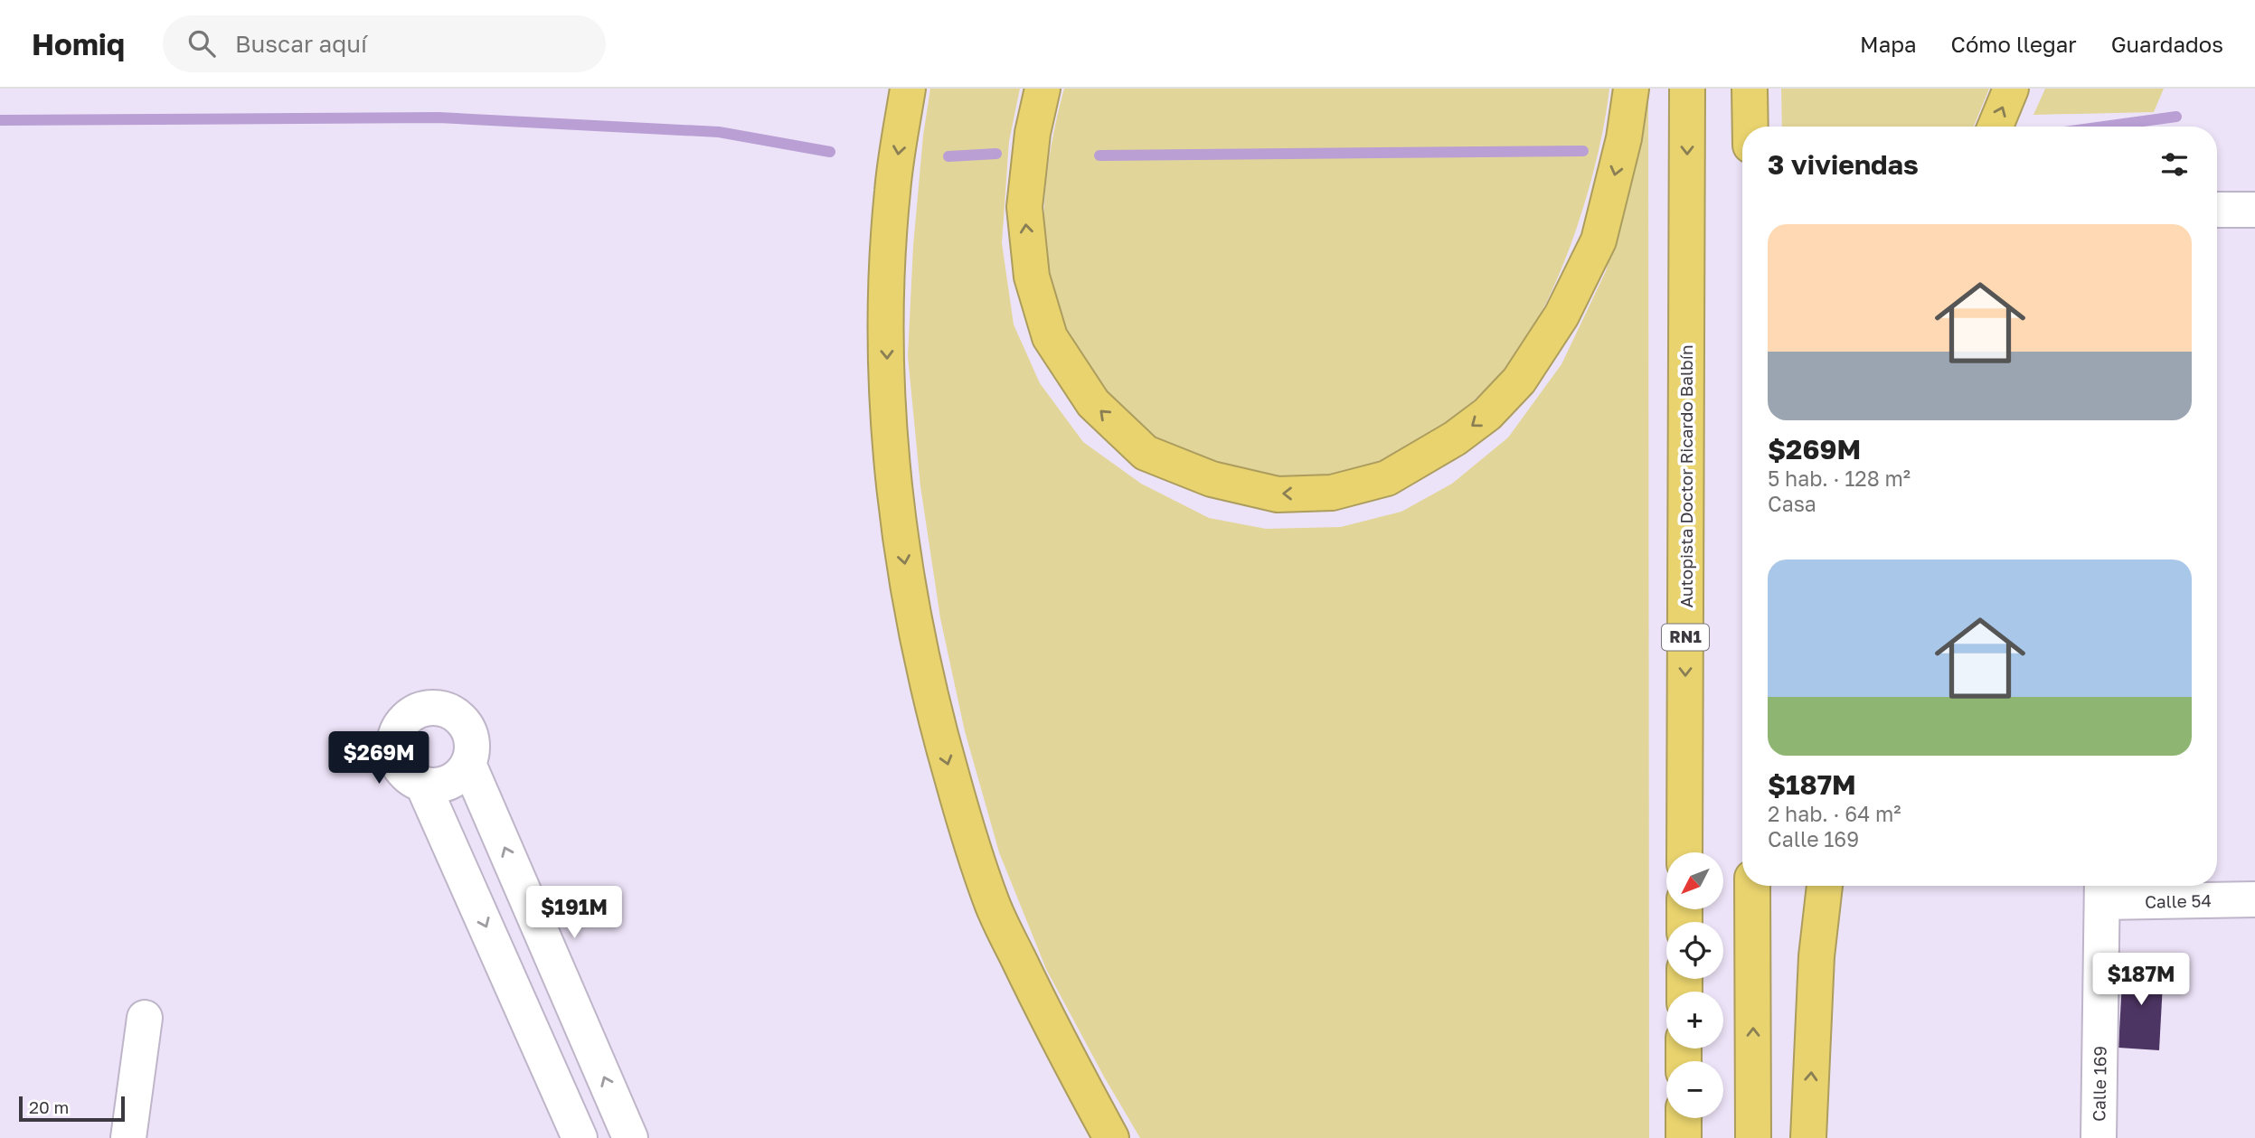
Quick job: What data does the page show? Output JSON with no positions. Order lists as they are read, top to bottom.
{
  "streets": {
    "highway": ["Autopista Doctor Ricardo Balbín", "RN1"],
    "street": ["Calle 54", "Calle 169"]
  },
  "crossings": [
    ["Calle 54", "Calle 169"]
  ],
  "one_way": ["Autopista Doctor Ricardo Balbín"],
  "scale_bar": "20 m",
  "north": "bottom left",
  "page": {
    "header": "Homiq",
    "search": "Buscar aquí",
    "nav": ["Mapa", "Cómo llegar", "Guardados"],
    "heading": "3 viviendas",
    "list": [
      {
        "name": "$269M",
        "note": "5 hab. · 128 m² · Casa"
      },
      {
        "name": "$187M",
        "note": "2 hab. · 64 m² · Calle 169"
      }
    ],
    "price": ["$269M", "$191M", "$187M"],
    "map_buttons": ["+", "−"],
    "scale": "20 m"
  }
}
